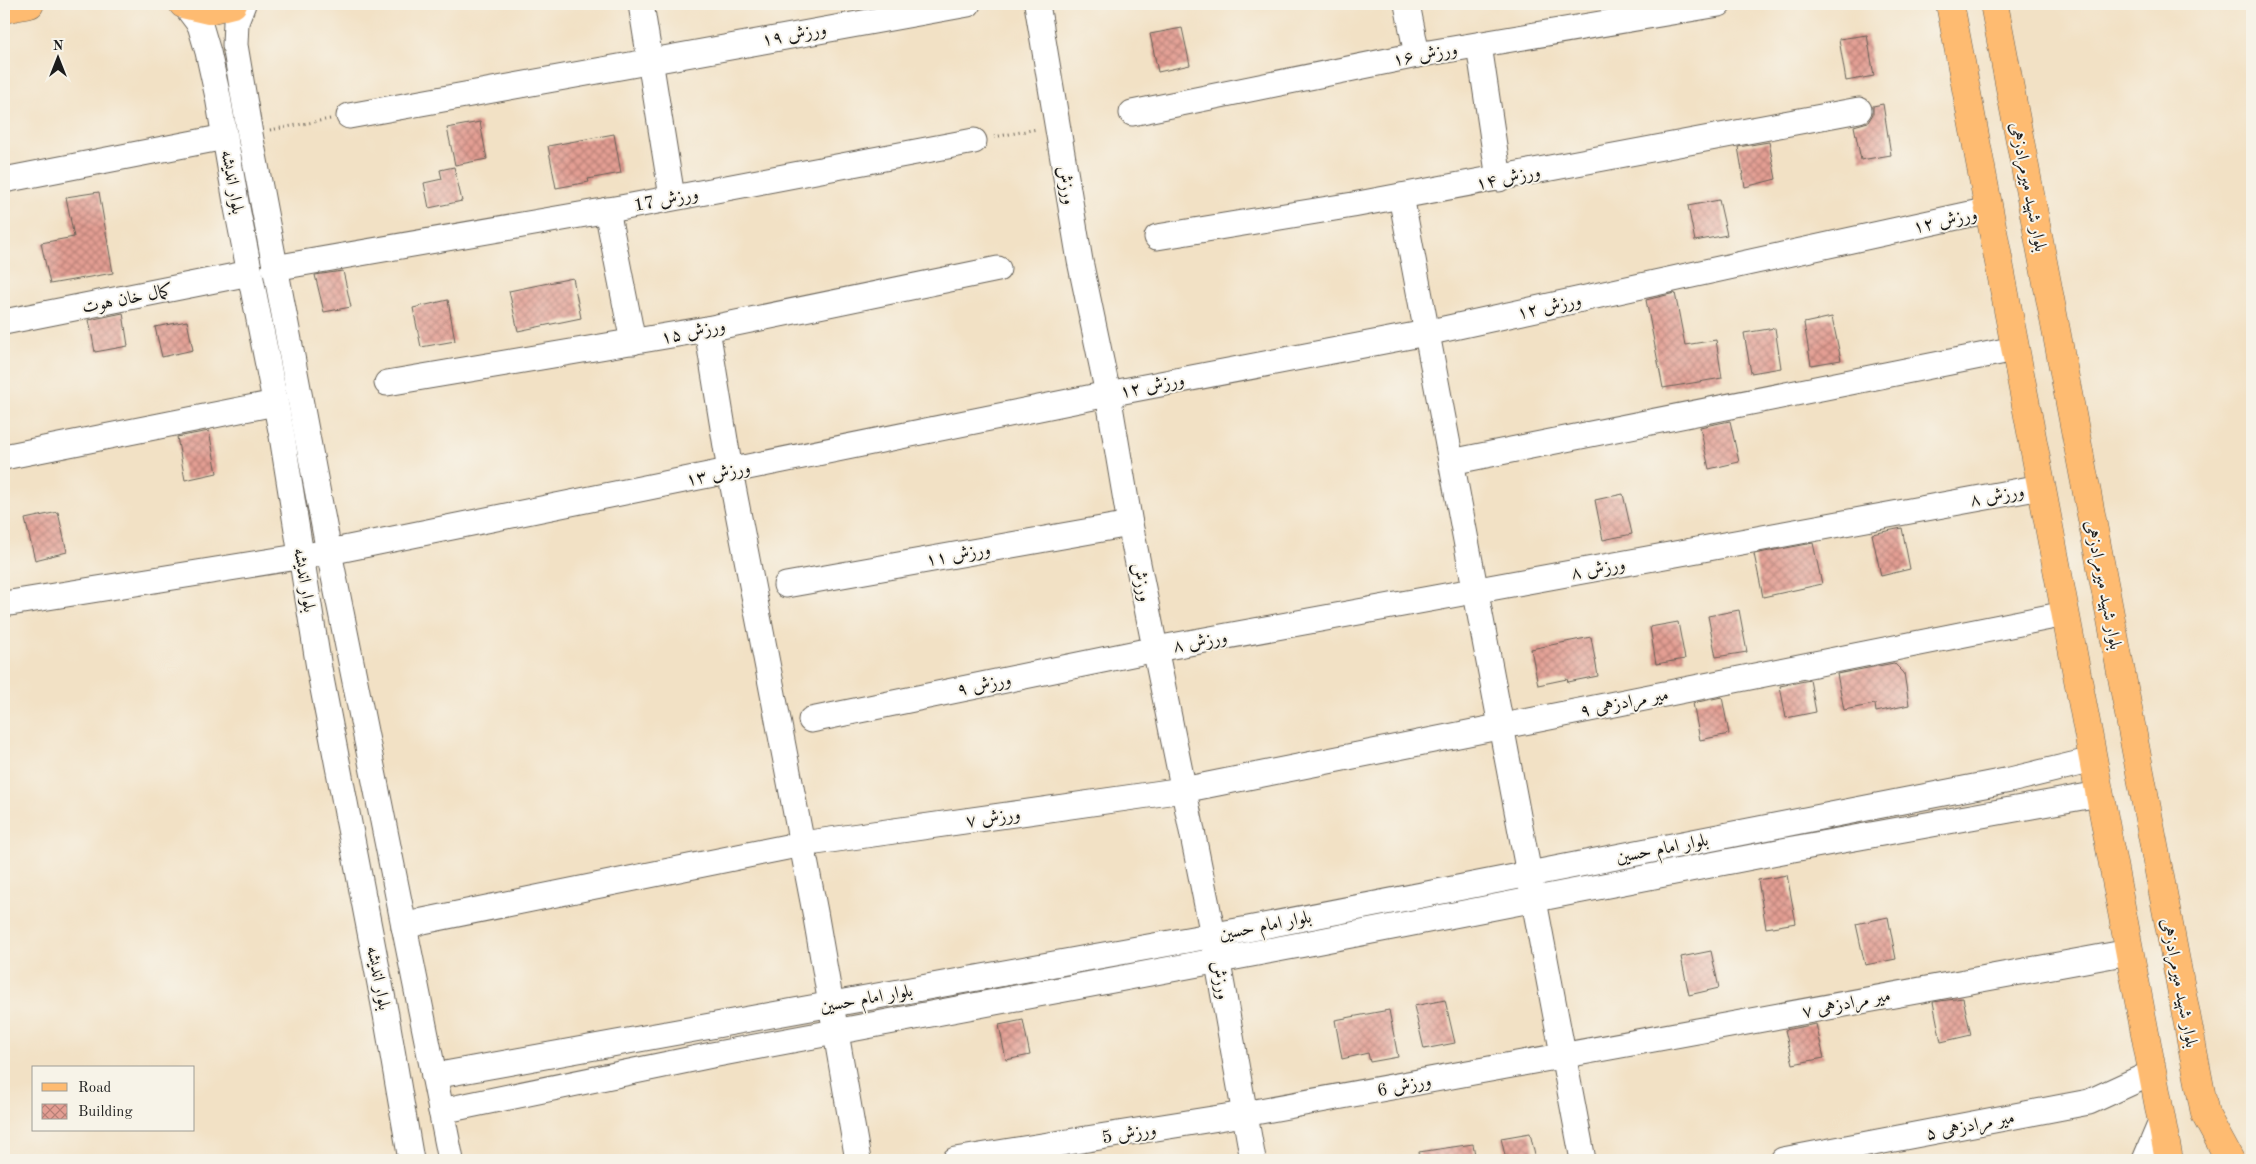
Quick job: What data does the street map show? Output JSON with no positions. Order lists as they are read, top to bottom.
{
  "streets": {
    "main road": ["بلوار شهید میرمرادزهی"],
    "street": [
      "ورزش ۱۹",
      "ورزش ۱۶",
      "ورزش ۱۴",
      "بلوار اندیشه",
      "ورزش",
      "ورزش 17",
      "ورزش ۱۲",
      "کمال خان هوت",
      "ورزش ۱۵",
      "ورزش ۱۳",
      "ورزش ۸",
      "ورزش ۱۱",
      "ورزش ۹",
      "میر مرادزهی ۹",
      "ورزش ۷",
      "بلوار امام حسین",
      "میر مرادزهی ۷",
      "ورزش 6",
      "میر مرادزهی ۵",
      "ورزش 5"
    ]
  },
  "crossings": [
    ["بلوار اندیشه", "ورزش 17"],
    ["بلوار اندیشه", "کمال خان هوت"],
    ["بلوار اندیشه", "ورزش ۱۳"],
    ["بلوار اندیشه", "ورزش ۷"],
    ["بلوار اندیشه", "بلوار امام حسین"],
    ["ورزش", "ورزش ۱۲"],
    ["ورزش", "ورزش ۱۳"],
    ["ورزش", "ورزش ۸"],
    ["ورزش", "ورزش ۱۱"],
    ["ورزش", "ورزش ۹"],
    ["ورزش", "میر مرادزهی ۹"],
    ["ورزش", "ورزش ۷"],
    ["ورزش", "بلوار امام حسین"],
    ["ورزش", "ورزش 6"],
    ["ورزش", "ورزش 5"],
    ["ورزش ۱۲", "ورزش ۱۳"],
    ["ورزش ۸", "ورزش ۹"],
    ["میر مرادزهی ۹", "ورزش ۷"],
    ["میر مرادزهی ۷", "ورزش 6"],
    ["ورزش 6", "ورزش 5"]
  ],
  "legend": ["Road", "Building"],
  "north": "top"
}
